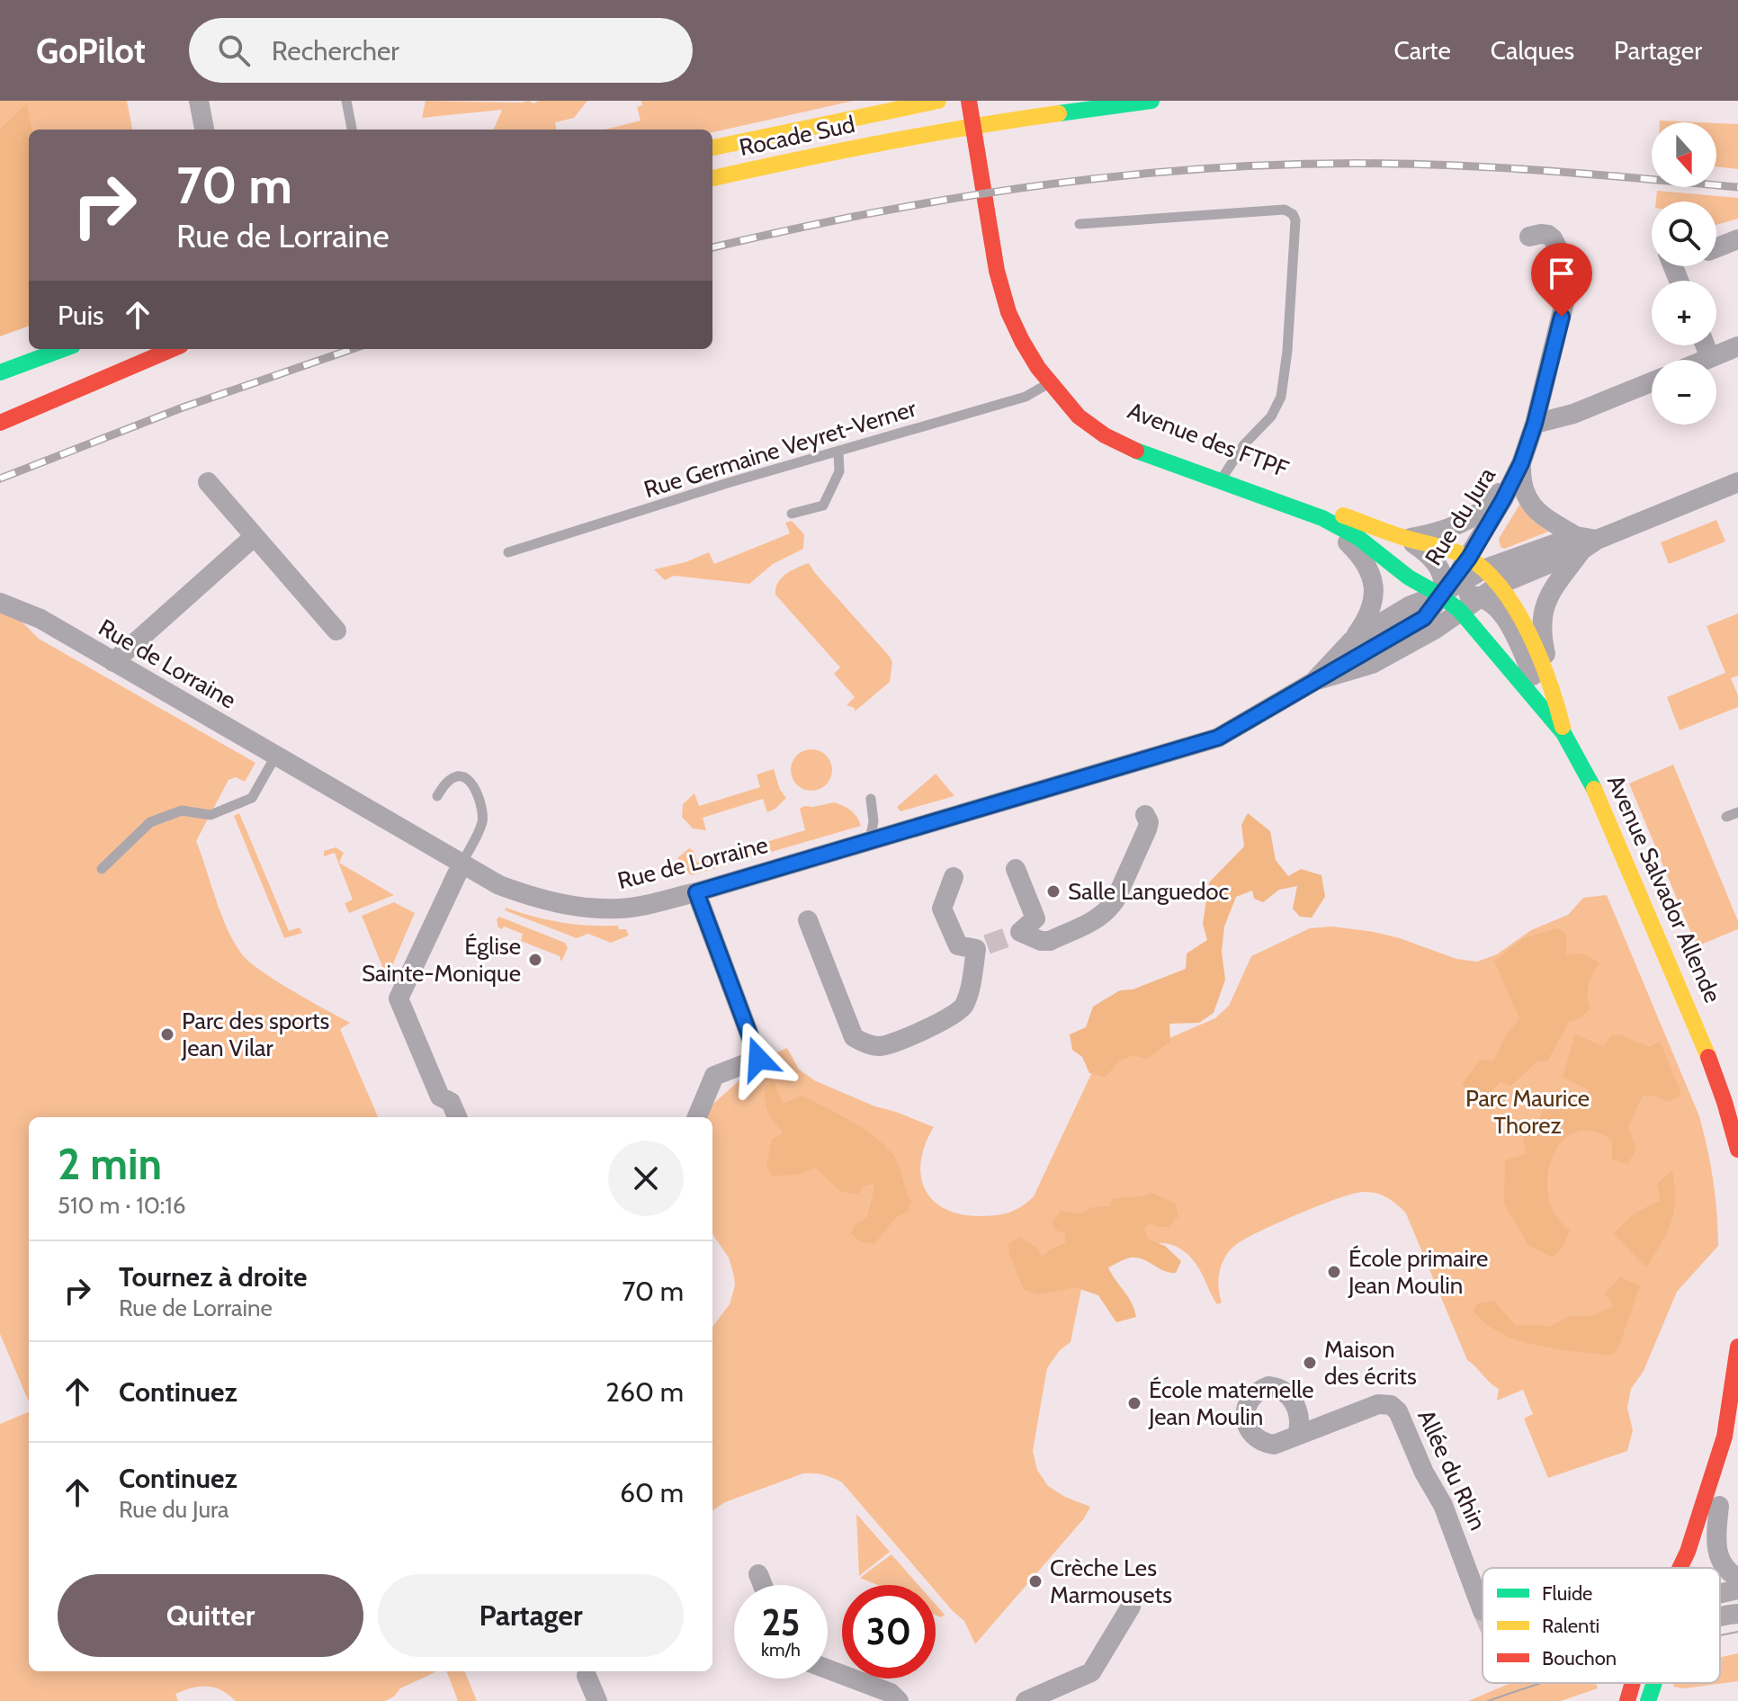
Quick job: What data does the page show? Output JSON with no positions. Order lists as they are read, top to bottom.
{
  "streets": {
    "main road": ["Rocade Sud", "Avenue des FTPF", "Avenue Salvador Allende"],
    "street": ["Rue du Jura", "Rue de Lorraine", "Allée du Rhin"],
    "lane": ["Rue Germaine Veyret-Verner"]
  },
  "crossings": [
    ["Avenue des FTPF", "Rue Germaine Veyret-Verner"],
    ["Avenue des FTPF", "Rue du Jura"],
    ["Avenue des FTPF", "Rue de Lorraine"],
    ["Avenue des FTPF", "Avenue Salvador Allende"],
    ["Rue du Jura", "Rue de Lorraine"],
    ["Rue du Jura", "Avenue Salvador Allende"],
    ["Rue de Lorraine", "Avenue Salvador Allende"]
  ],
  "parks": ["Parc Maurice Thorez"],
  "places": [
    "Salle Languedoc",
    "Église Sainte-Monique",
    "Parc des sports Jean Vilar",
    "École primaire Jean Moulin",
    "Maison des écrits",
    "École maternelle Jean Moulin",
    "Crèche Les Marmousets"
  ],
  "legend": ["Fluide", "Ralenti", "Bouchon"],
  "north": "bottom",
  "page": {
    "header": "GoPilot",
    "search": "Rechercher",
    "nav": ["Carte", "Calques", "Partager"],
    "map_buttons": ["+", "−"],
    "turn": ["70 m", "Rue de Lorraine"],
    "then": "Puis",
    "heading": ["2 min", "510 m · 10:16"],
    "list": [
      {
        "name": "Tournez à droite",
        "note": "Rue de Lorraine",
        "value": "70 m"
      },
      {
        "name": "Continuez",
        "value": "260 m"
      },
      {
        "name": "Continuez",
        "note": "Rue du Jura",
        "value": "60 m"
      }
    ],
    "buttons": ["Quitter", "Partager"],
    "speed": "25 km/h",
    "limit": "30"
  }
}
